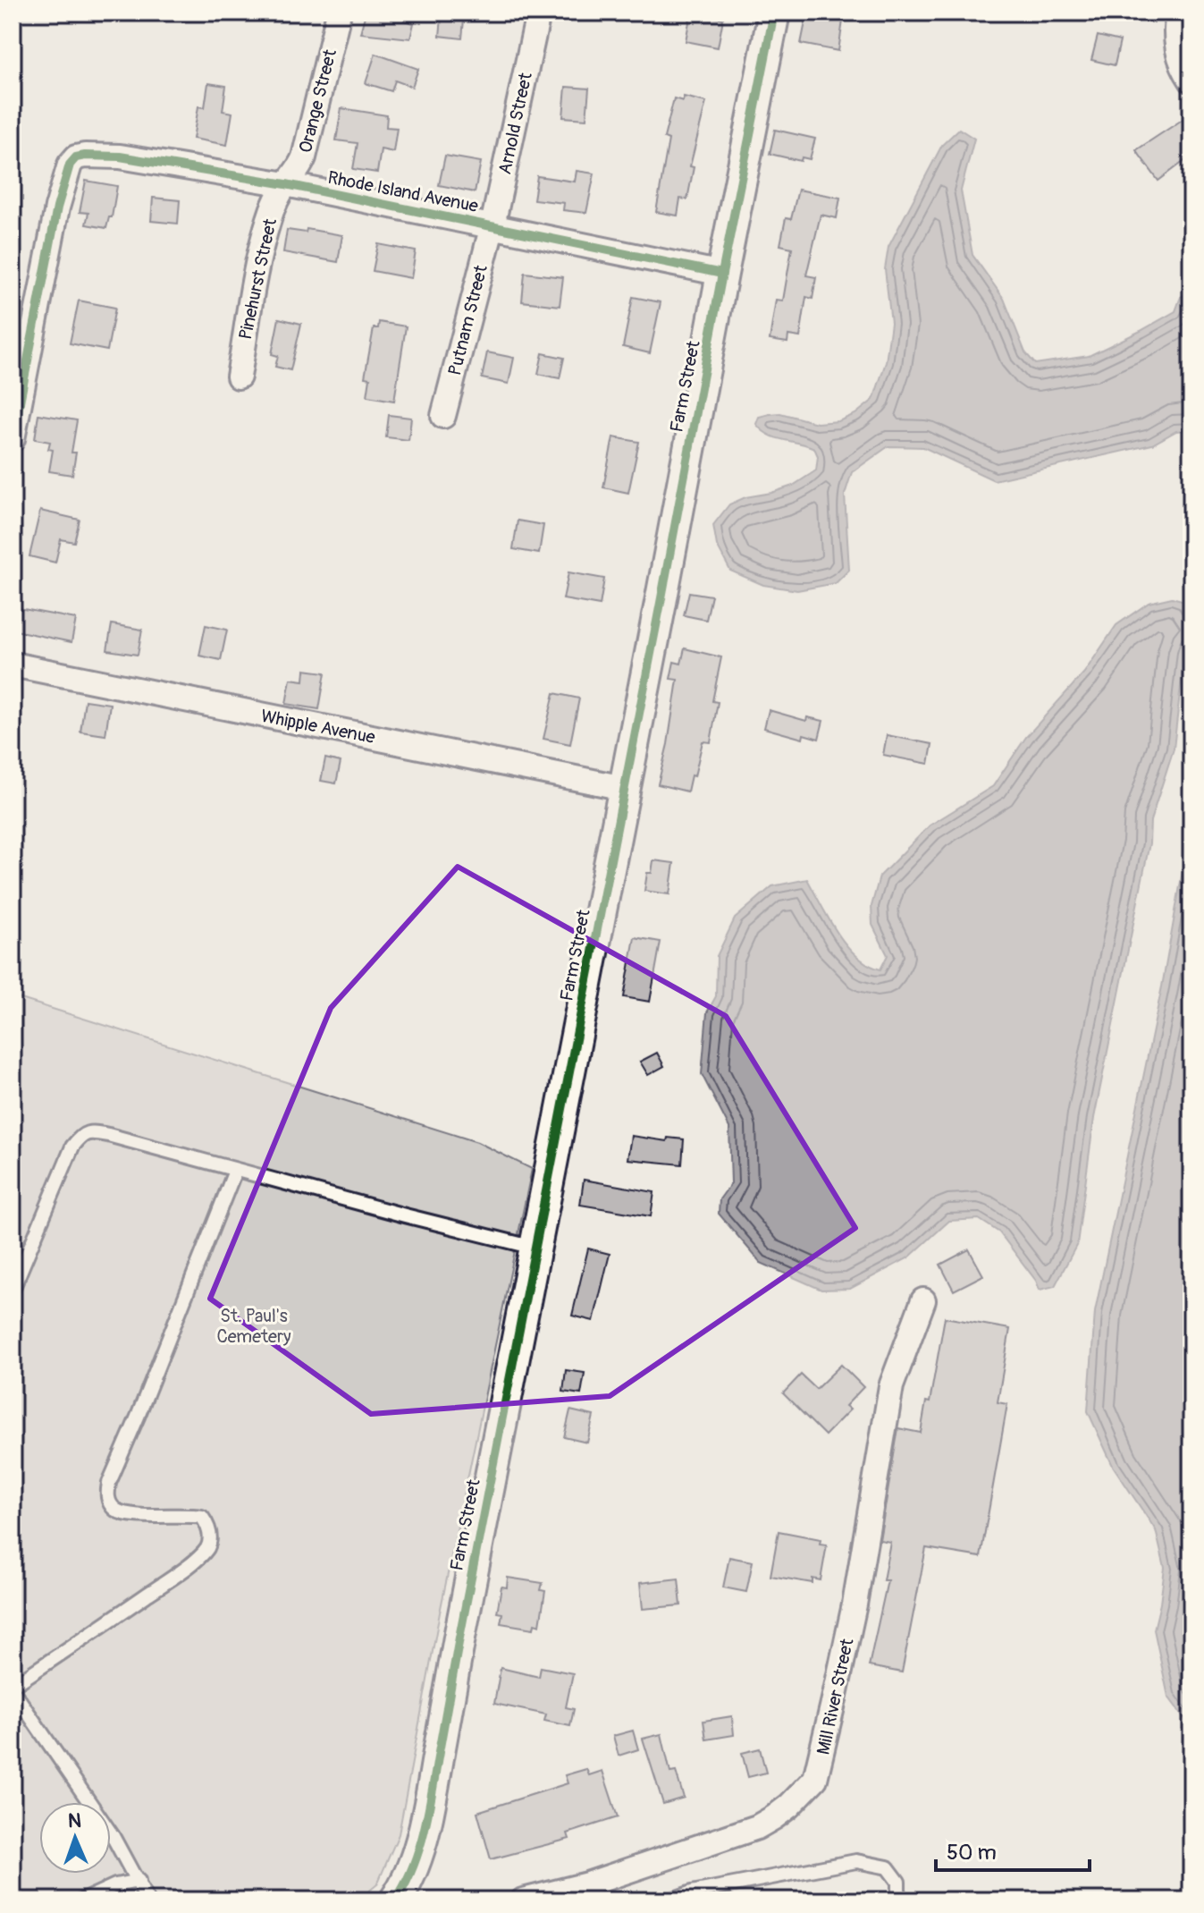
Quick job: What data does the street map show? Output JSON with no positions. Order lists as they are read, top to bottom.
{
  "streets": {
    "street": [
      "Orange Street",
      "Arnold Street",
      "Rhode Island Avenue",
      "Pinehurst Street",
      "Putnam Street",
      "Farm Street",
      "Whipple Avenue",
      "Mill River Street"
    ]
  },
  "crossings": [
    ["Orange Street", "Rhode Island Avenue"],
    ["Orange Street", "Pinehurst Street"],
    ["Arnold Street", "Rhode Island Avenue"],
    ["Arnold Street", "Putnam Street"],
    ["Rhode Island Avenue", "Pinehurst Street"],
    ["Rhode Island Avenue", "Putnam Street"],
    ["Rhode Island Avenue", "Farm Street"],
    ["Farm Street", "Whipple Avenue"]
  ],
  "parks": ["St. Paul's Cemetery"],
  "scale_bar": "50 m",
  "north": "top"
}
